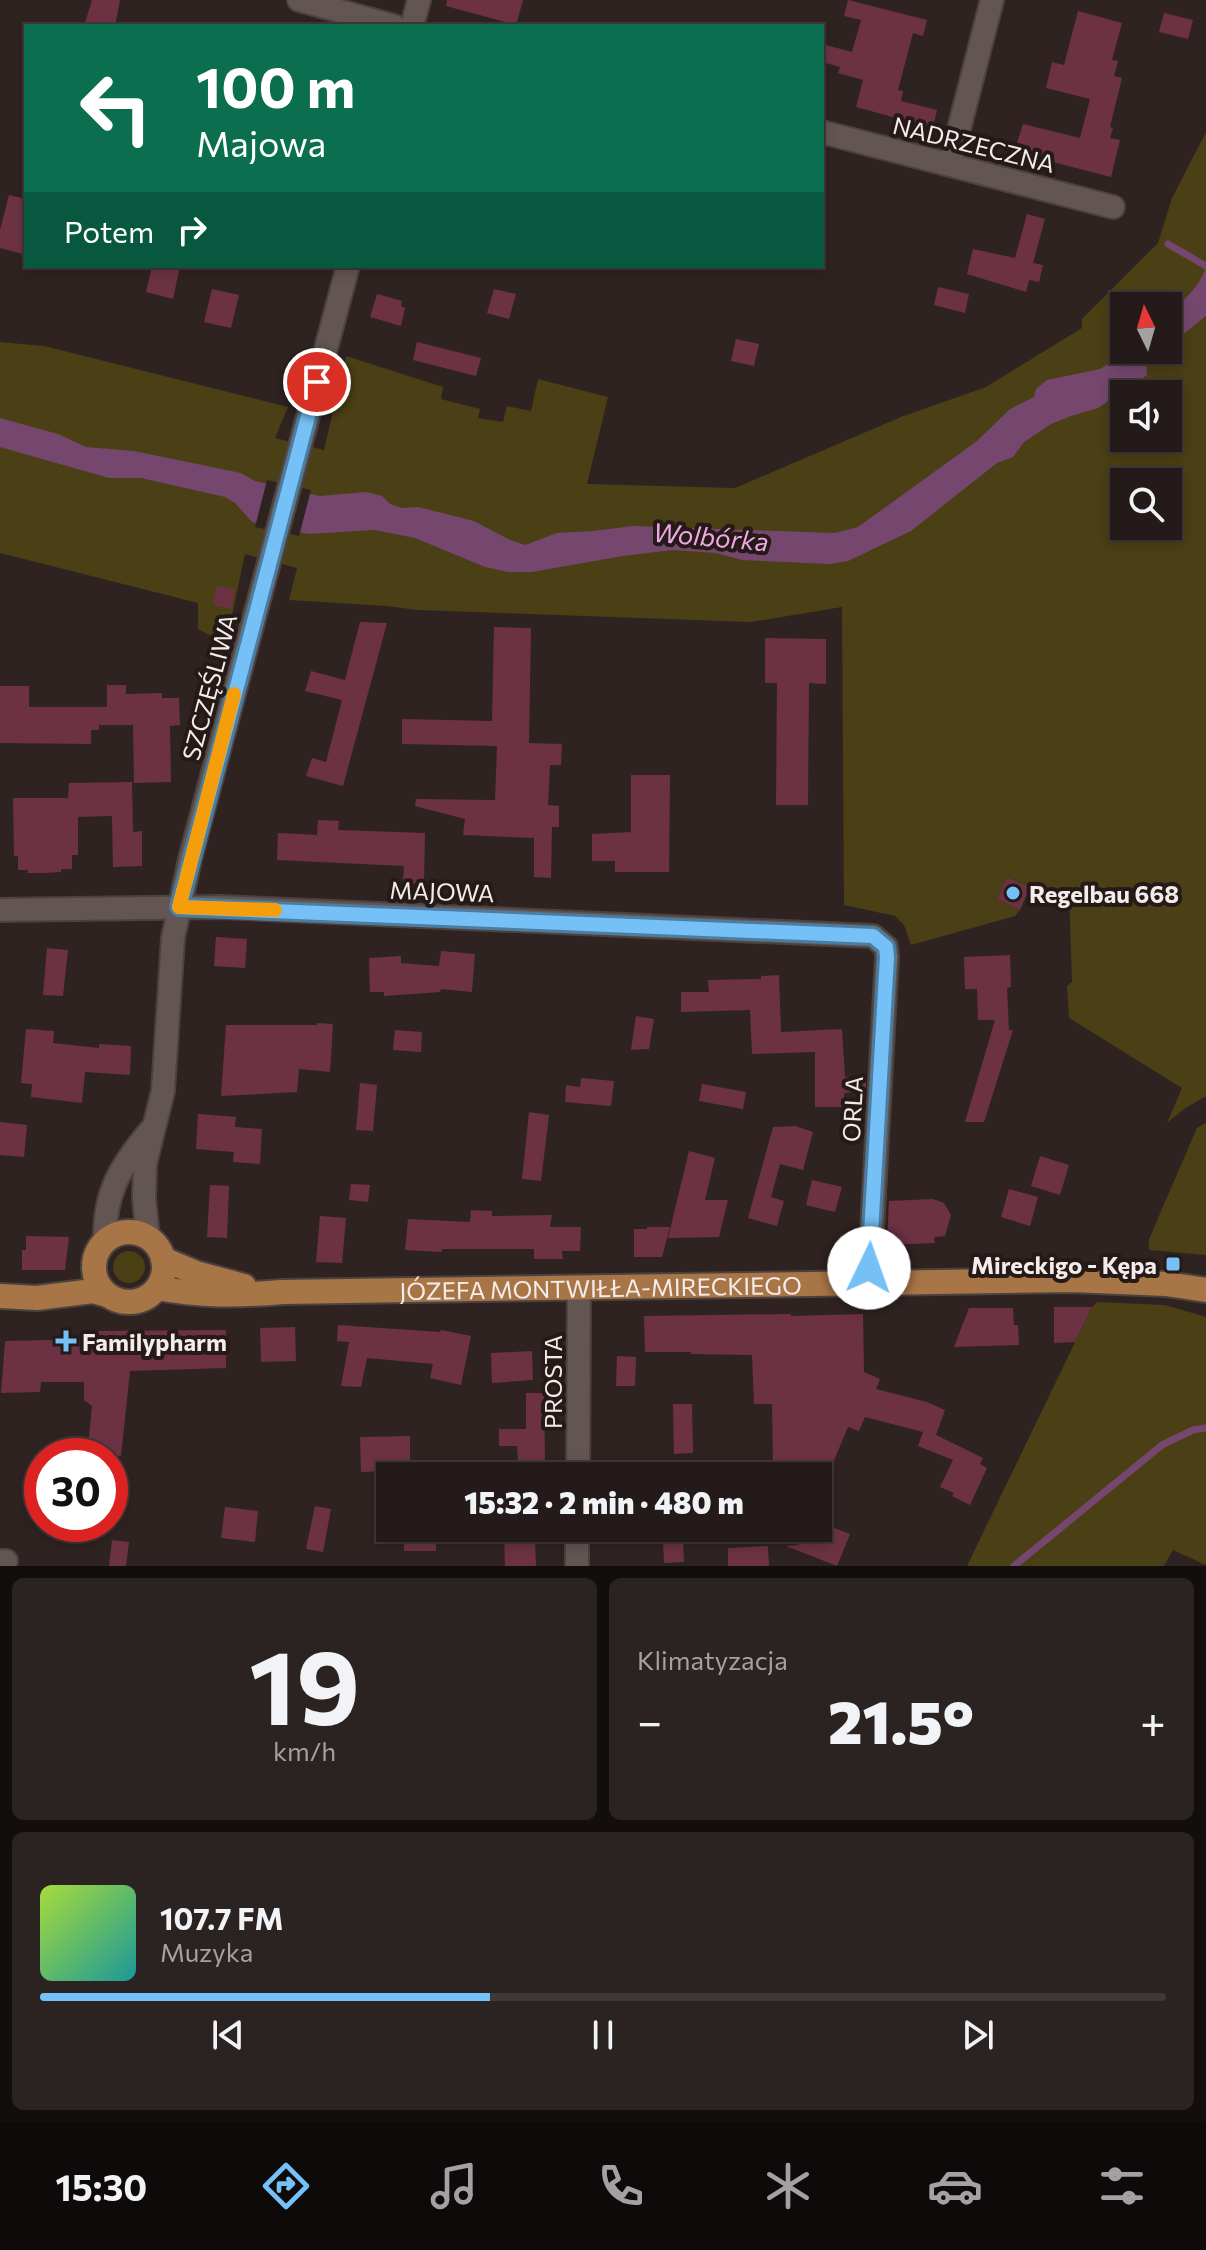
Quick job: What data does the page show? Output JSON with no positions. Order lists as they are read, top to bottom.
{
  "streets": {
    "main road": ["JÓZEFA MONTWIŁŁA-MIRECKIEGO"],
    "street": [
      "NADRZECZNA",
      "SZCZĘŚLIWA",
      "MAJOWA",
      "ORLA",
      "PROSTA"
    ]
  },
  "crossings": [
    ["SZCZĘŚLIWA", "MAJOWA"],
    ["SZCZĘŚLIWA", "JÓZEFA MONTWIŁŁA-MIRECKIEGO"],
    ["MAJOWA", "ORLA"],
    ["ORLA", "JÓZEFA MONTWIŁŁA-MIRECKIEGO"],
    ["JÓZEFA MONTWIŁŁA-MIRECKIEGO", "PROSTA"]
  ],
  "water": ["Wolbórka"],
  "places": {
    "other": ["Regelbau 668"],
    "transit": ["Mireckigo - Kępa"],
    "health": ["Familypharm"]
  },
  "north": "top",
  "page": {
    "turn": ["100 m", "Majowa"],
    "then": "Potem",
    "limit": "30",
    "trip": "15:32 · 2 min · 480 m",
    "tile": [
      ["19", "km/h"],
      "Klimatyzacja"
    ],
    "heat": ["−", "21.5°", "+"],
    "song": ["107.7 FM", "Muzyka"],
    "tabs": "15:30"
  }
}
